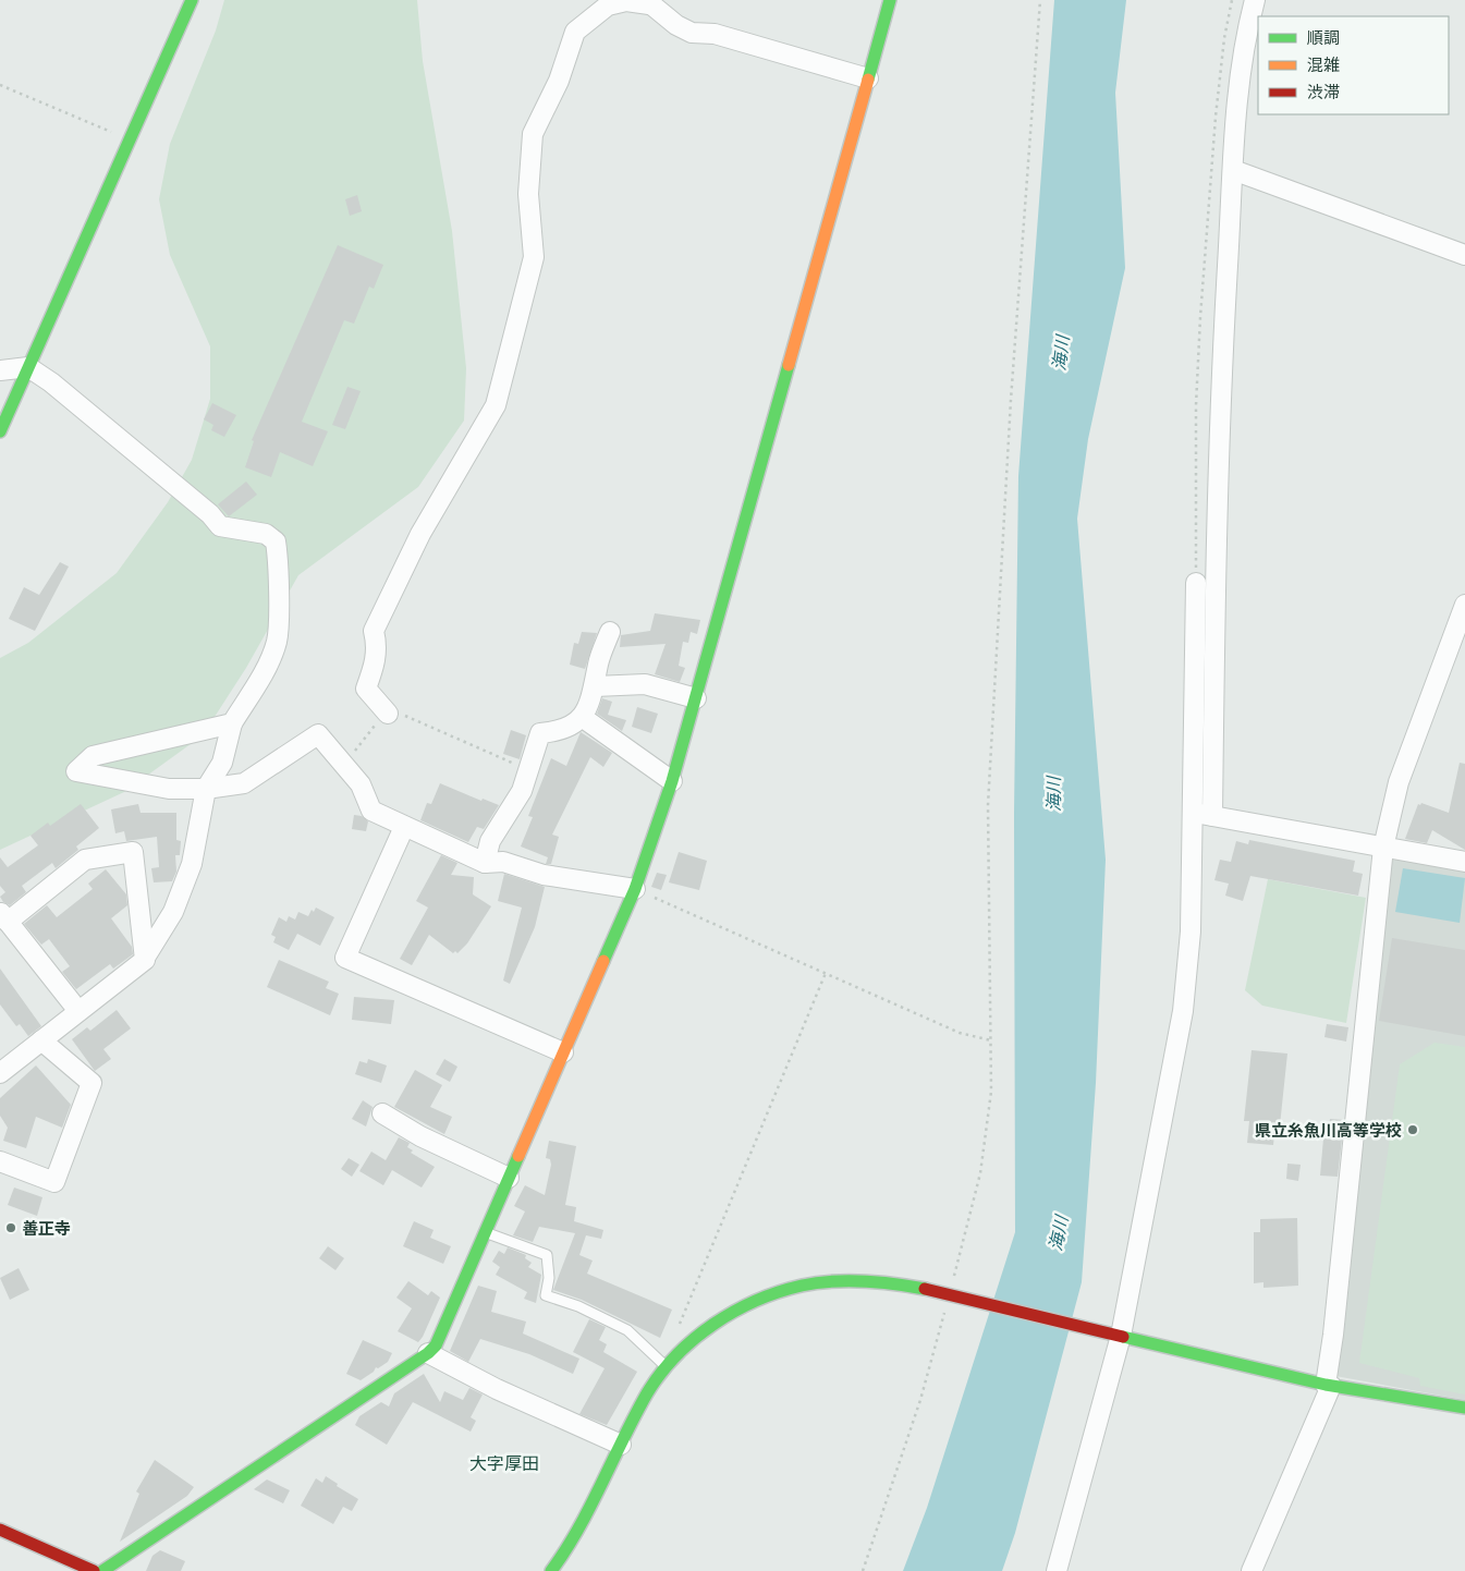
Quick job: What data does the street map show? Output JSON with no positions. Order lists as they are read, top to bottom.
{
  "districts": ["大字厚田"],
  "water": ["海川"],
  "places": ["県立糸魚川高等学校", "善正寺"],
  "legend": ["順調", "混雑", "渋滞"]
}
